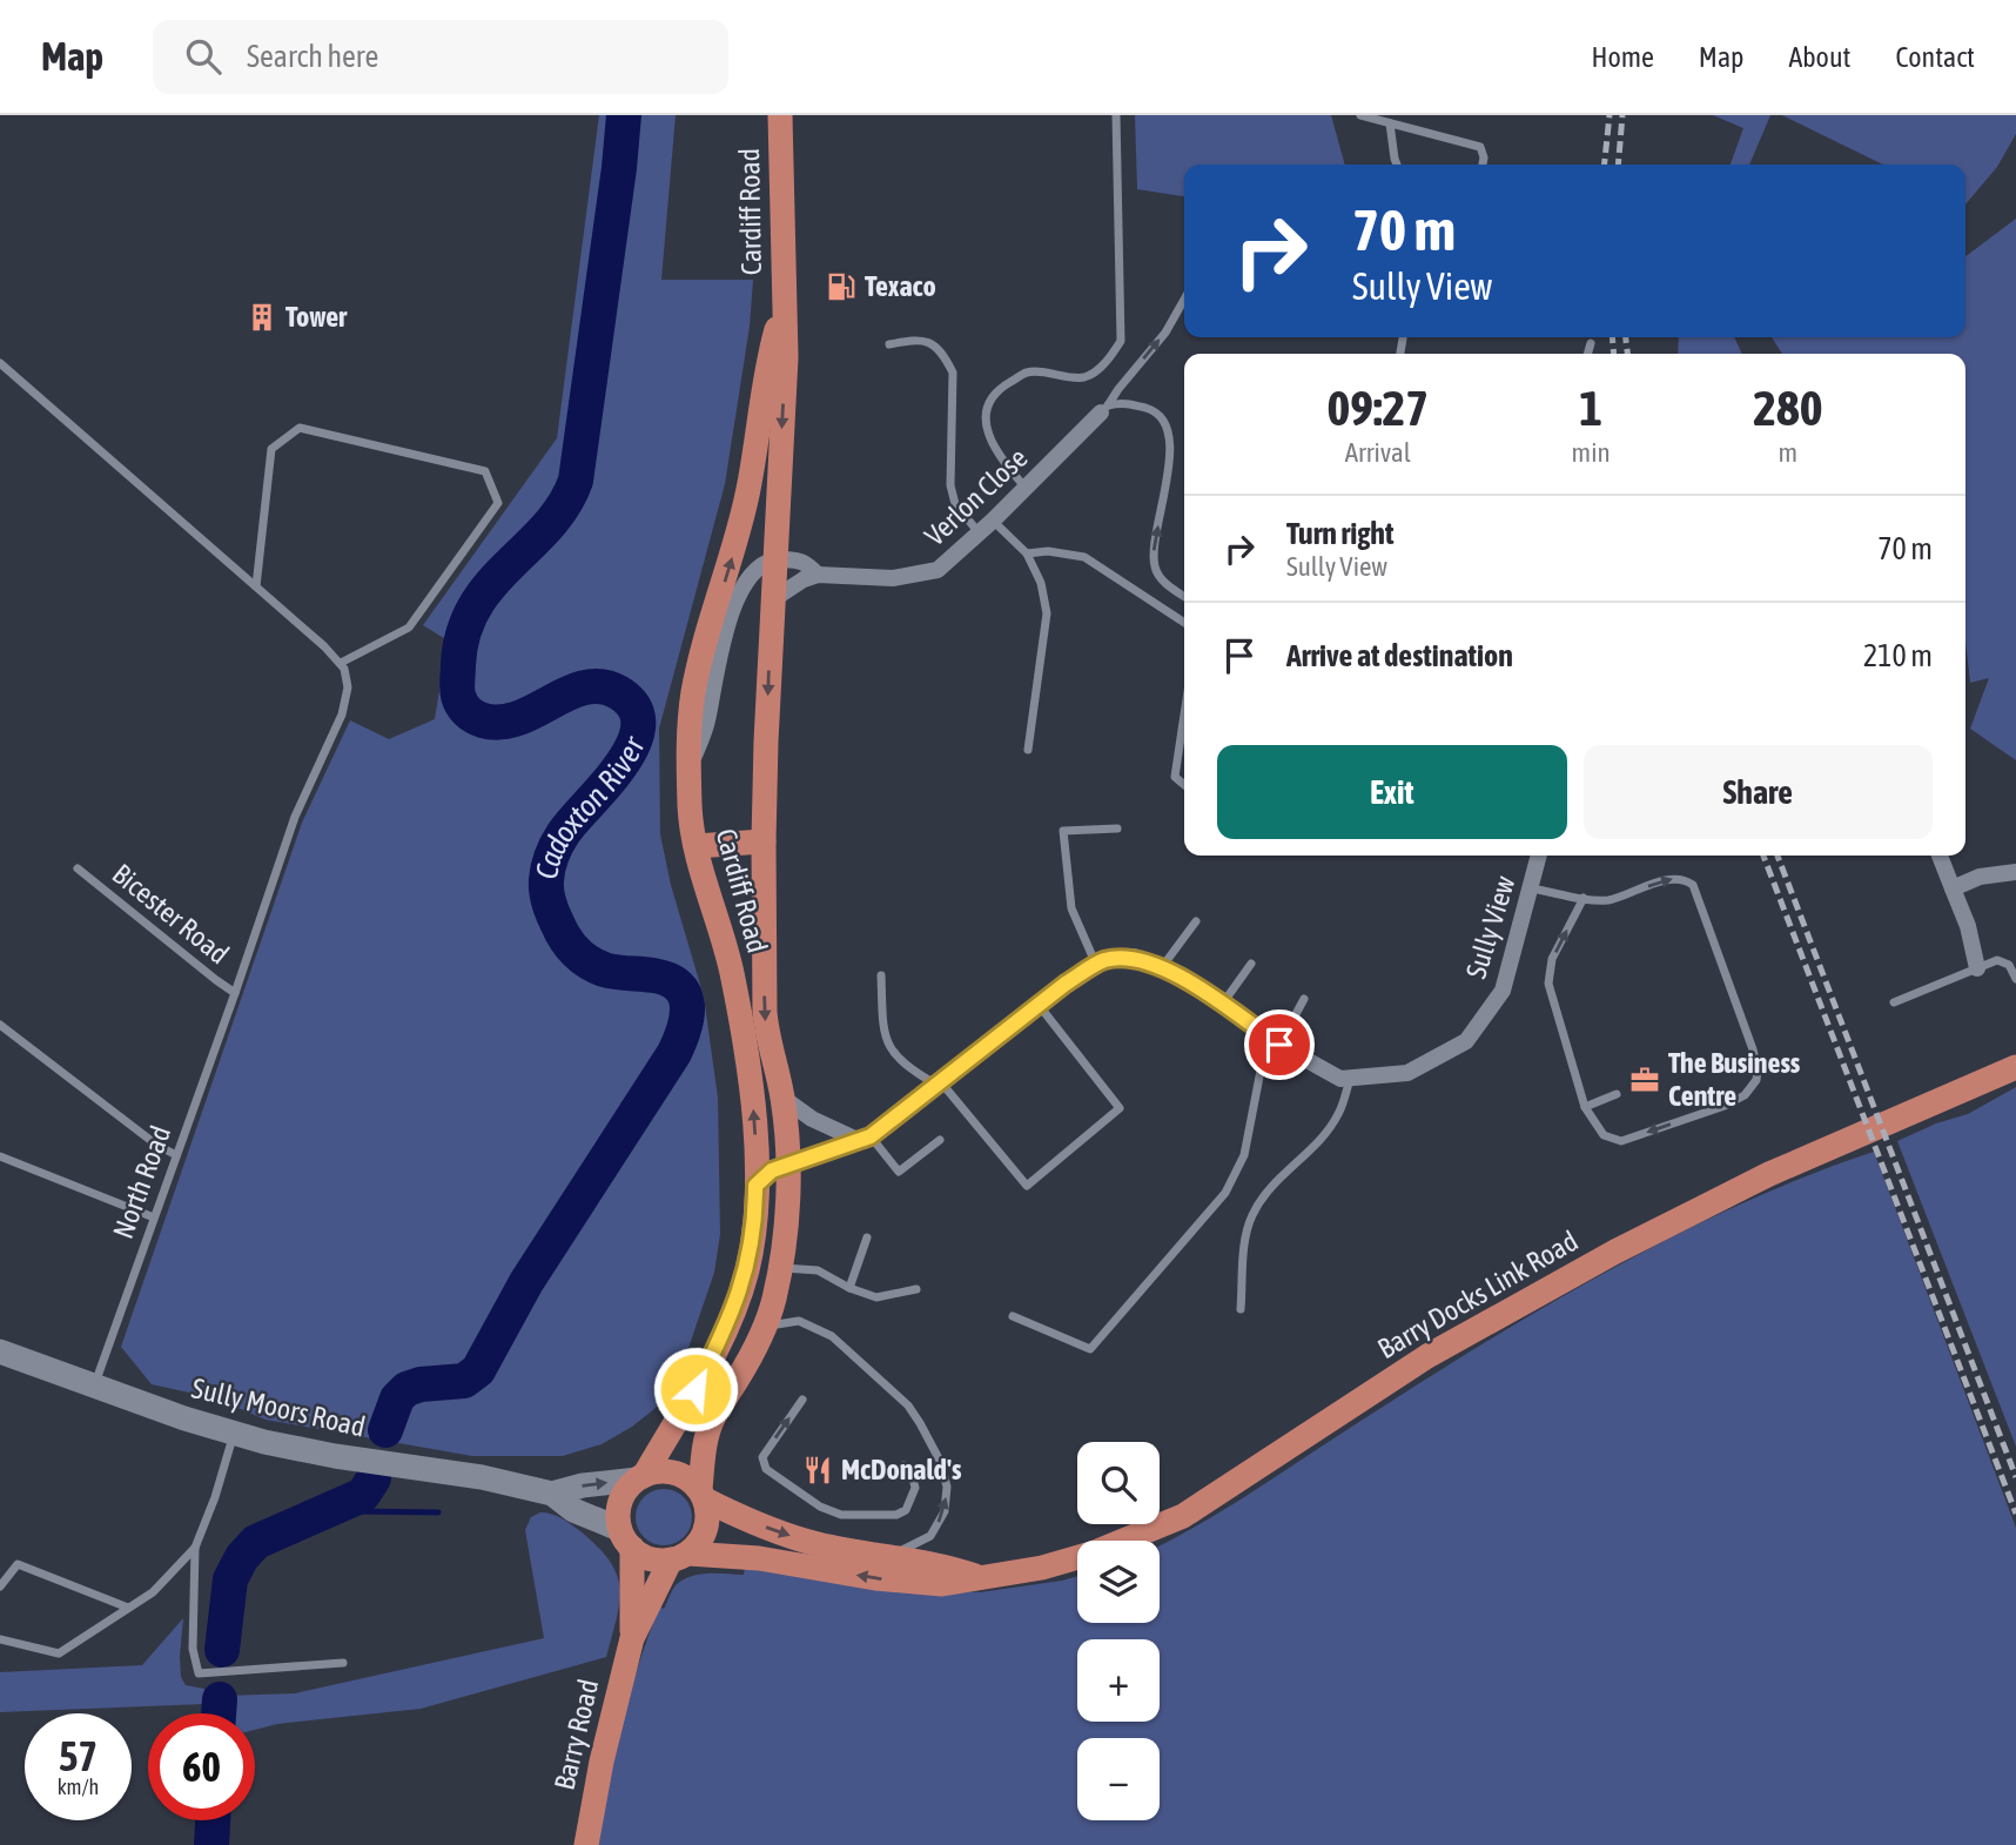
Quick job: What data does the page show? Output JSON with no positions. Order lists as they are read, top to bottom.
{
  "streets": {
    "main road": [
      "Cardiff Road",
      "Barry Docks Link Road",
      "Sully Moors Road",
      "Barry Road"
    ],
    "street": ["Verlon Close", "Sully View"],
    "lane": ["Bicester Road", "North Road"]
  },
  "crossings": [
    ["Cardiff Road", "Verlon Close"],
    ["Cardiff Road", "Sully View"],
    ["Cardiff Road", "Barry Docks Link Road"],
    ["Cardiff Road", "Sully Moors Road"],
    ["Cardiff Road", "Barry Road"],
    ["Bicester Road", "North Road"],
    ["North Road", "Sully Moors Road"],
    ["Barry Docks Link Road", "Sully Moors Road"],
    ["Barry Docks Link Road", "Barry Road"],
    ["Sully Moors Road", "Barry Road"]
  ],
  "water": ["Cadoxton River"],
  "places": {
    "fuel station": ["Texaco"],
    "building": ["Tower"],
    "office": ["The Business Centre"],
    "restaurant": ["McDonald's"]
  },
  "page": {
    "header": "Map",
    "search": "Search here",
    "nav": [
      "Home",
      "Map",
      "About",
      "Contact"
    ],
    "turn": ["70 m", "Sully View"],
    "eta": [
      "09:27",
      "Arrival",
      "1",
      "min",
      "280",
      "m"
    ],
    "list": [
      {
        "name": "Turn right",
        "note": "Sully View",
        "value": "70 m"
      },
      {
        "name": "Arrive at destination",
        "value": "210 m"
      }
    ],
    "buttons": ["Exit", "Share"],
    "map_buttons": ["+", "−"],
    "speed": "57 km/h",
    "limit": "60"
  }
}
